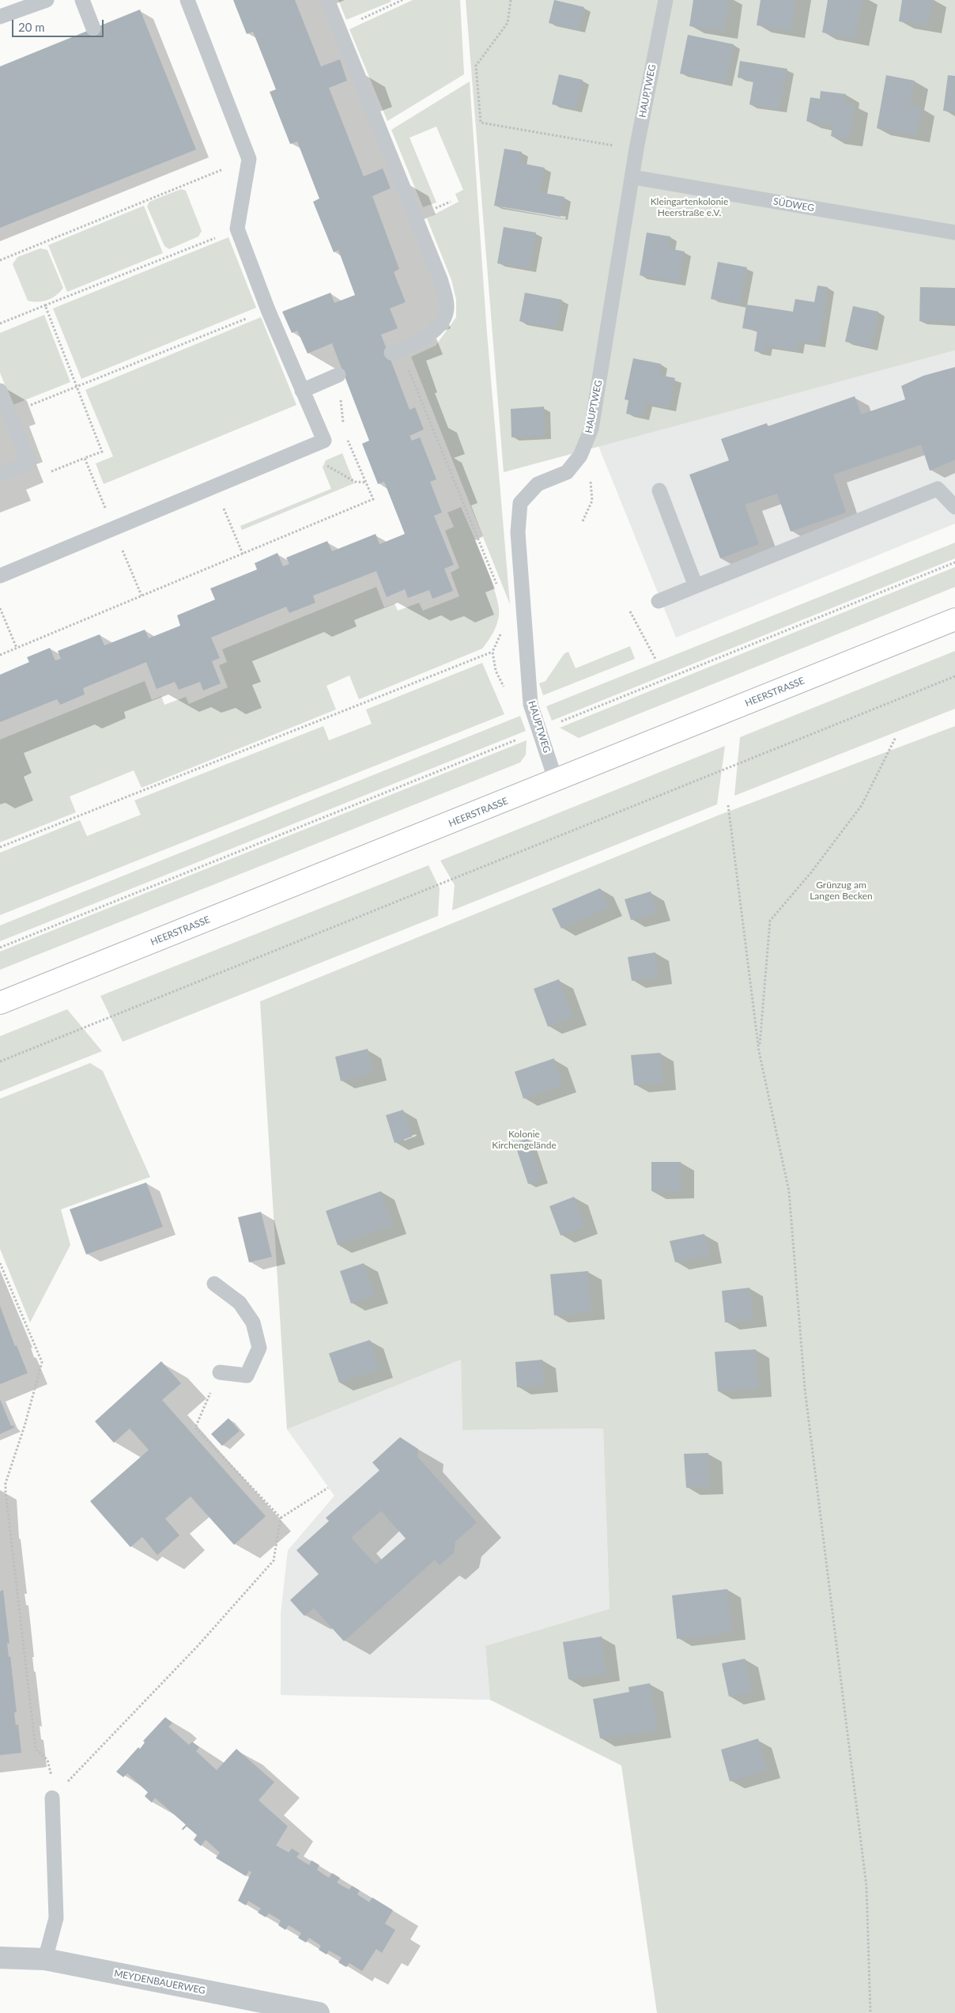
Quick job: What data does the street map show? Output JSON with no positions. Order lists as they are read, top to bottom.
{
  "streets": {
    "main road": ["HEERSTRASSE"],
    "street": ["MEYDENBAUERWEG"],
    "lane": ["HAUPTWEG", "SÜDWEG"]
  },
  "crossings": [
    ["HAUPTWEG", "SÜDWEG"],
    ["HAUPTWEG", "HEERSTRASSE"]
  ],
  "parks": ["Kleingartenkolonie Heerstraße e.V.", "Grünzug am Langen Becken", "Kolonie Kirchengelände"],
  "scale_bar": "20 m"
}
